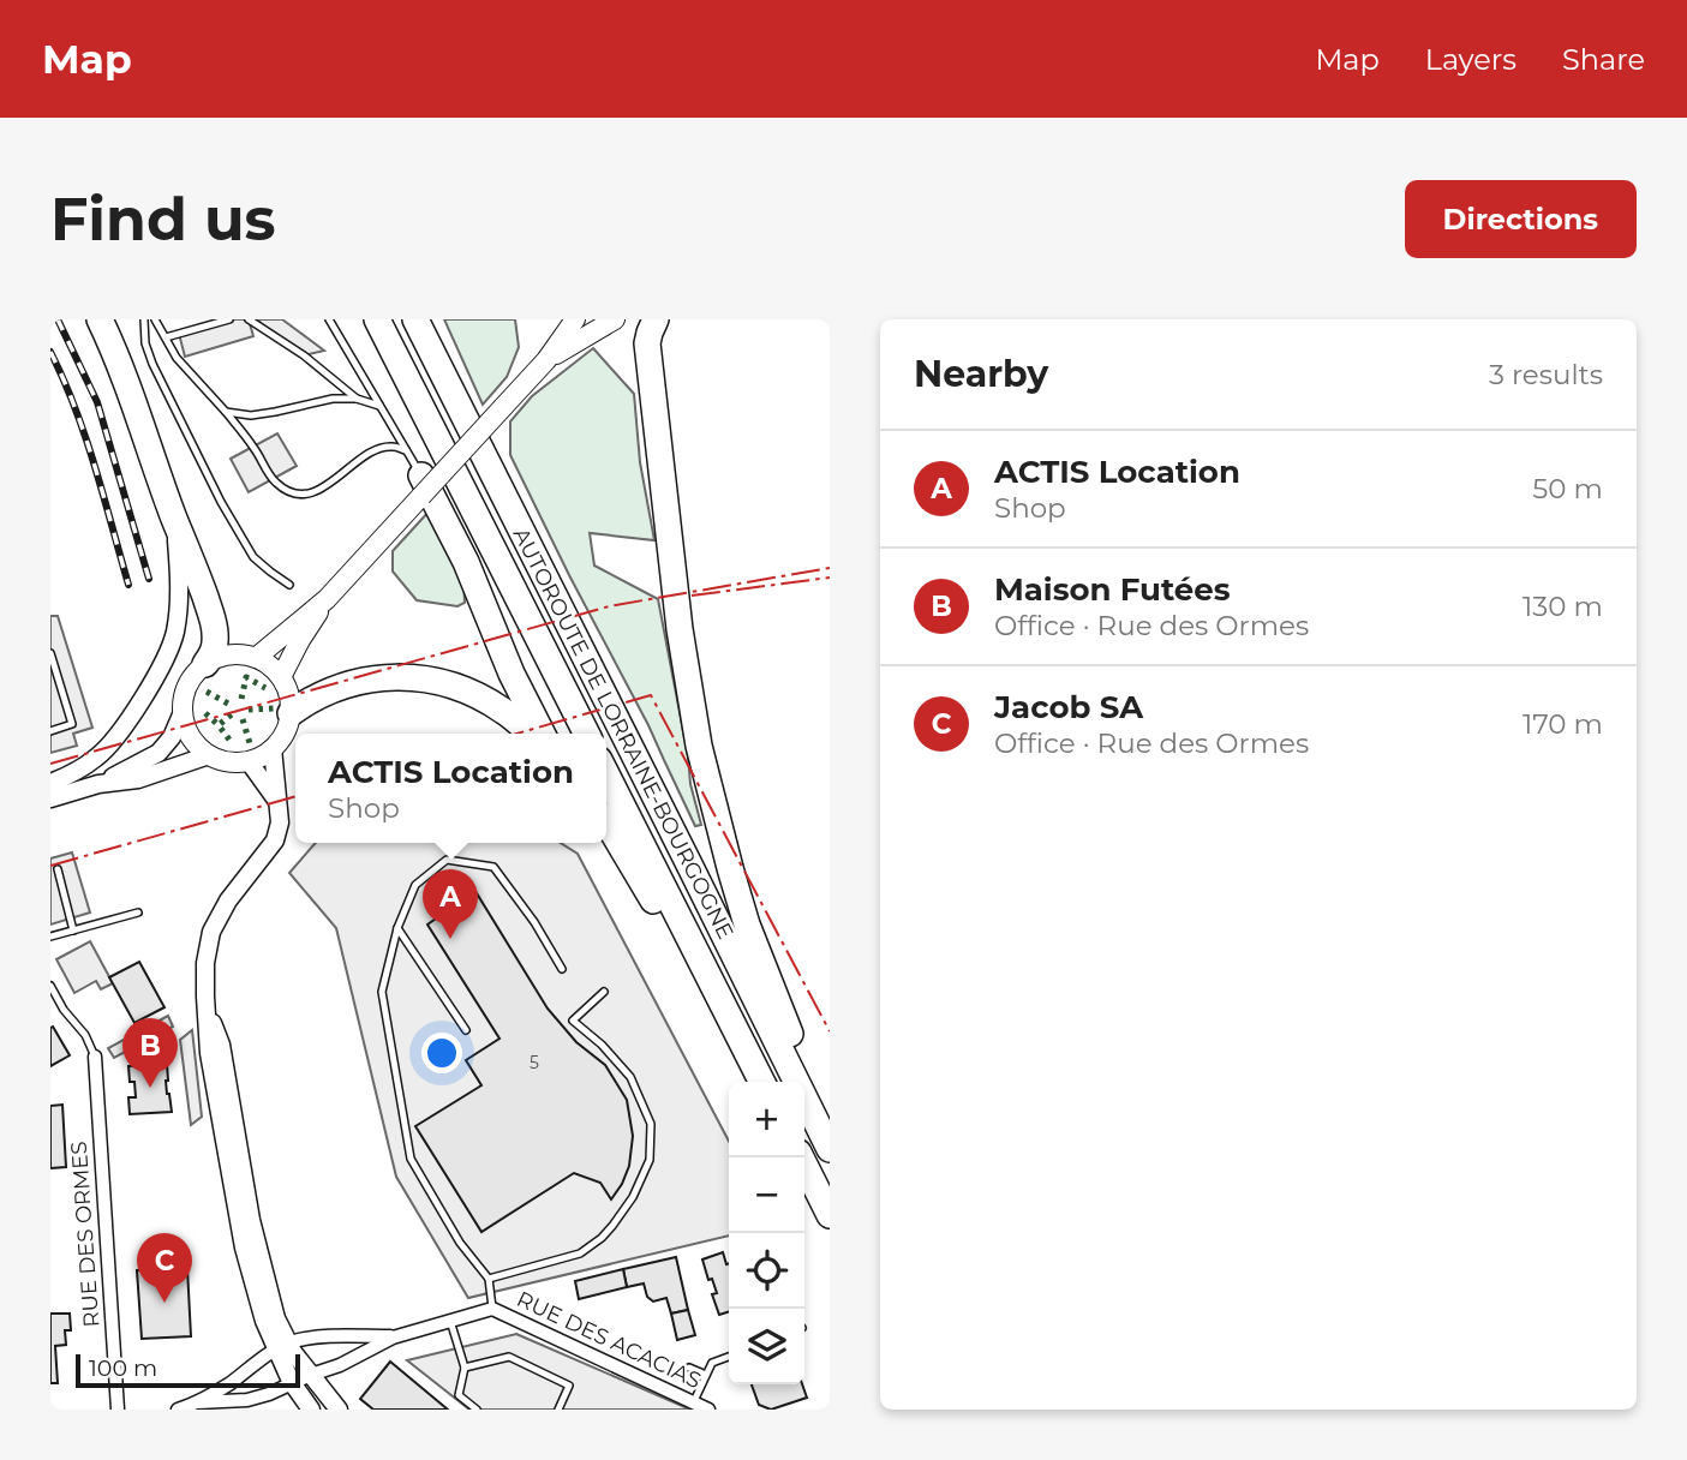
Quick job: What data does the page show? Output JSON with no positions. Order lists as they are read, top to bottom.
{
  "streets": {
    "highway": ["AUTOROUTE DE LORRAINE-BOURGOGNE"],
    "street": ["RUE DES ORMES", "RUE DES ACACIAS"]
  },
  "house_numbers": ["5"],
  "scale_bar": "100 m",
  "page": {
    "header": "Map",
    "nav": ["Map", "Layers", "Share"],
    "buttons": "Directions",
    "title": "Find us",
    "heading": ["Nearby", "3 results"],
    "list": [
      {
        "mark": "A",
        "name": "ACTIS Location",
        "note": "Shop",
        "value": "50 m"
      },
      {
        "mark": "B",
        "name": "Maison Futées",
        "note": "Office · Rue des Ormes",
        "value": "130 m"
      },
      {
        "mark": "C",
        "name": "Jacob SA",
        "note": "Office · Rue des Ormes",
        "value": "170 m"
      }
    ],
    "popup": ["ACTIS Location", "Shop"],
    "pins": ["A", "B", "C"],
    "map_buttons": ["+", "−"],
    "scale": "100 m"
  }
}
